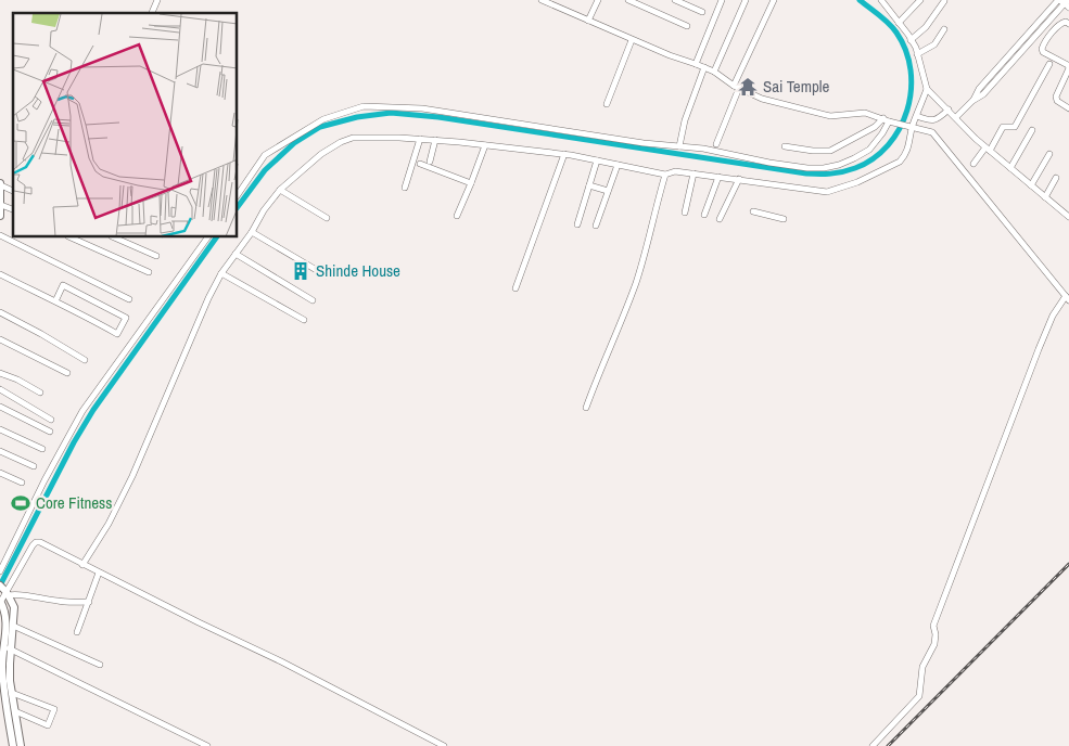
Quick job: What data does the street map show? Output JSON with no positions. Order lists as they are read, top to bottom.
{
  "places": {
    "temple": ["Sai Temple"],
    "building": ["Shinde House"],
    "sports": ["Core Fitness"]
  }
}
